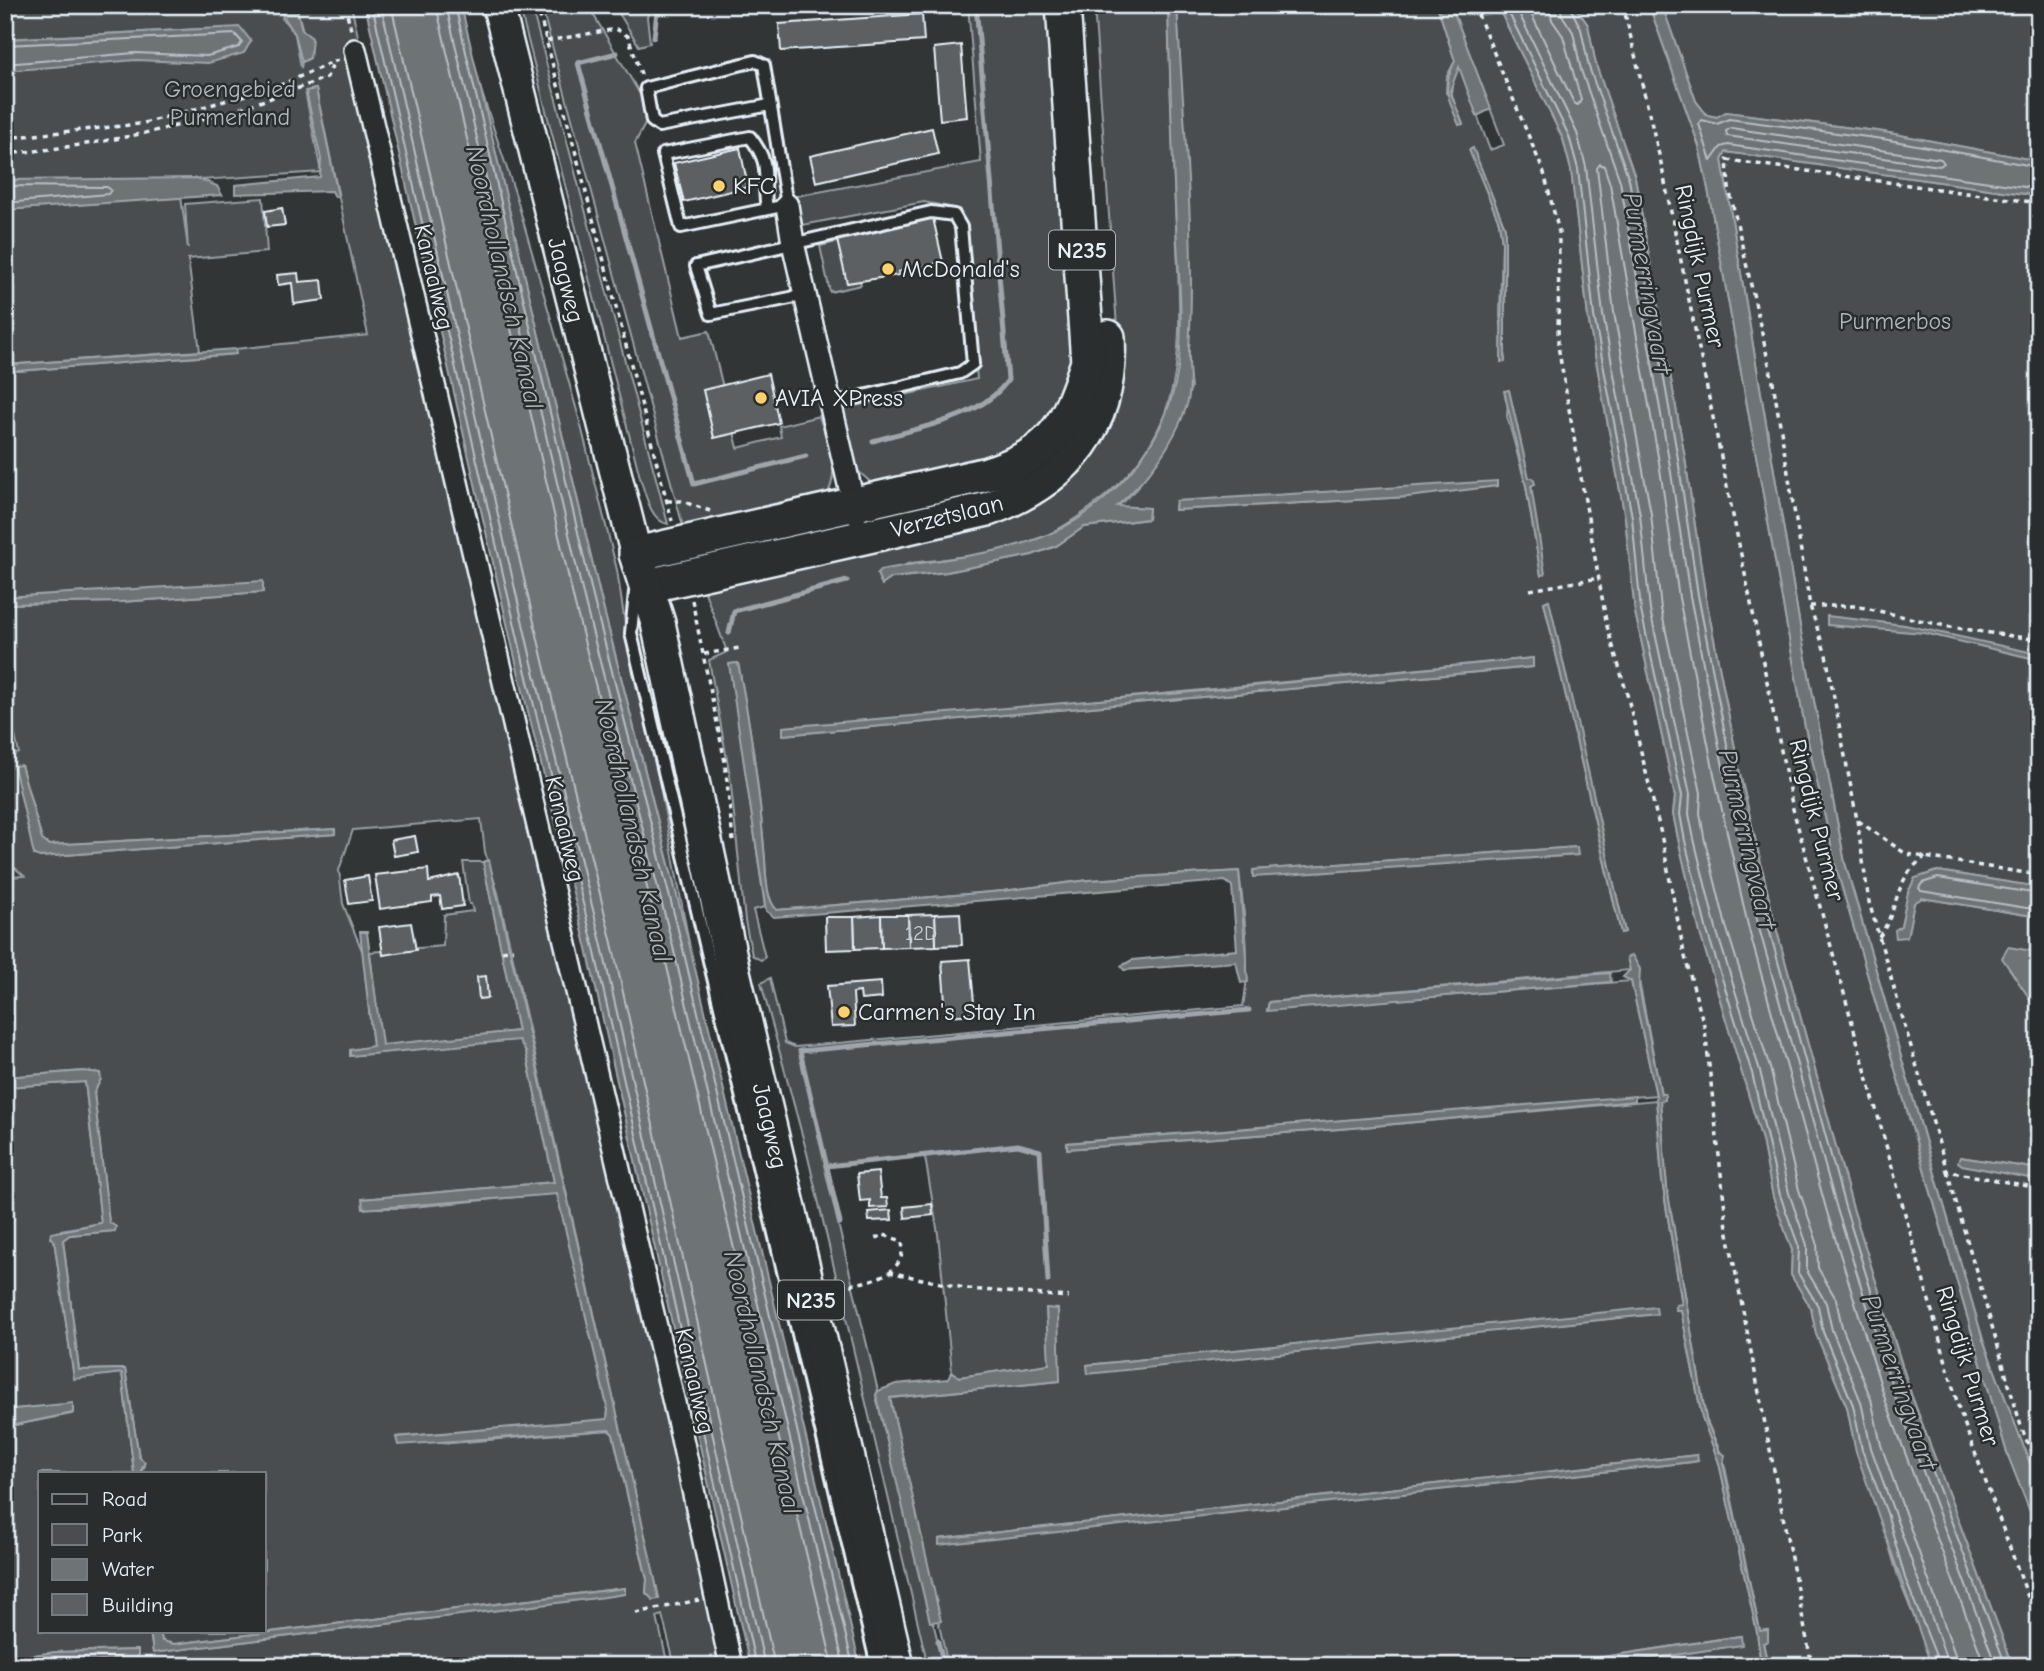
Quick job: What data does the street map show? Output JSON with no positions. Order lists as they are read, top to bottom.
{
  "streets": {
    "main road": ["N235", "Jaagweg", "Verzetslaan"],
    "street": ["Kanaalweg"],
    "path": ["Ringdijk Purmer"]
  },
  "crossings": [
    ["Jaagweg", "Verzetslaan"]
  ],
  "water": ["Noordhollandsch Kanaal", "Purmerringvaart"],
  "parks": ["Groengebied Purmerland", "Purmerbos"],
  "places": [
    "KFC",
    "McDonald's",
    "AVIA XPress",
    "Carmen's Stay In"
  ],
  "house_numbers": ["12D"],
  "legend": [
    "Road",
    "Park",
    "Water",
    "Building"
  ]
}
